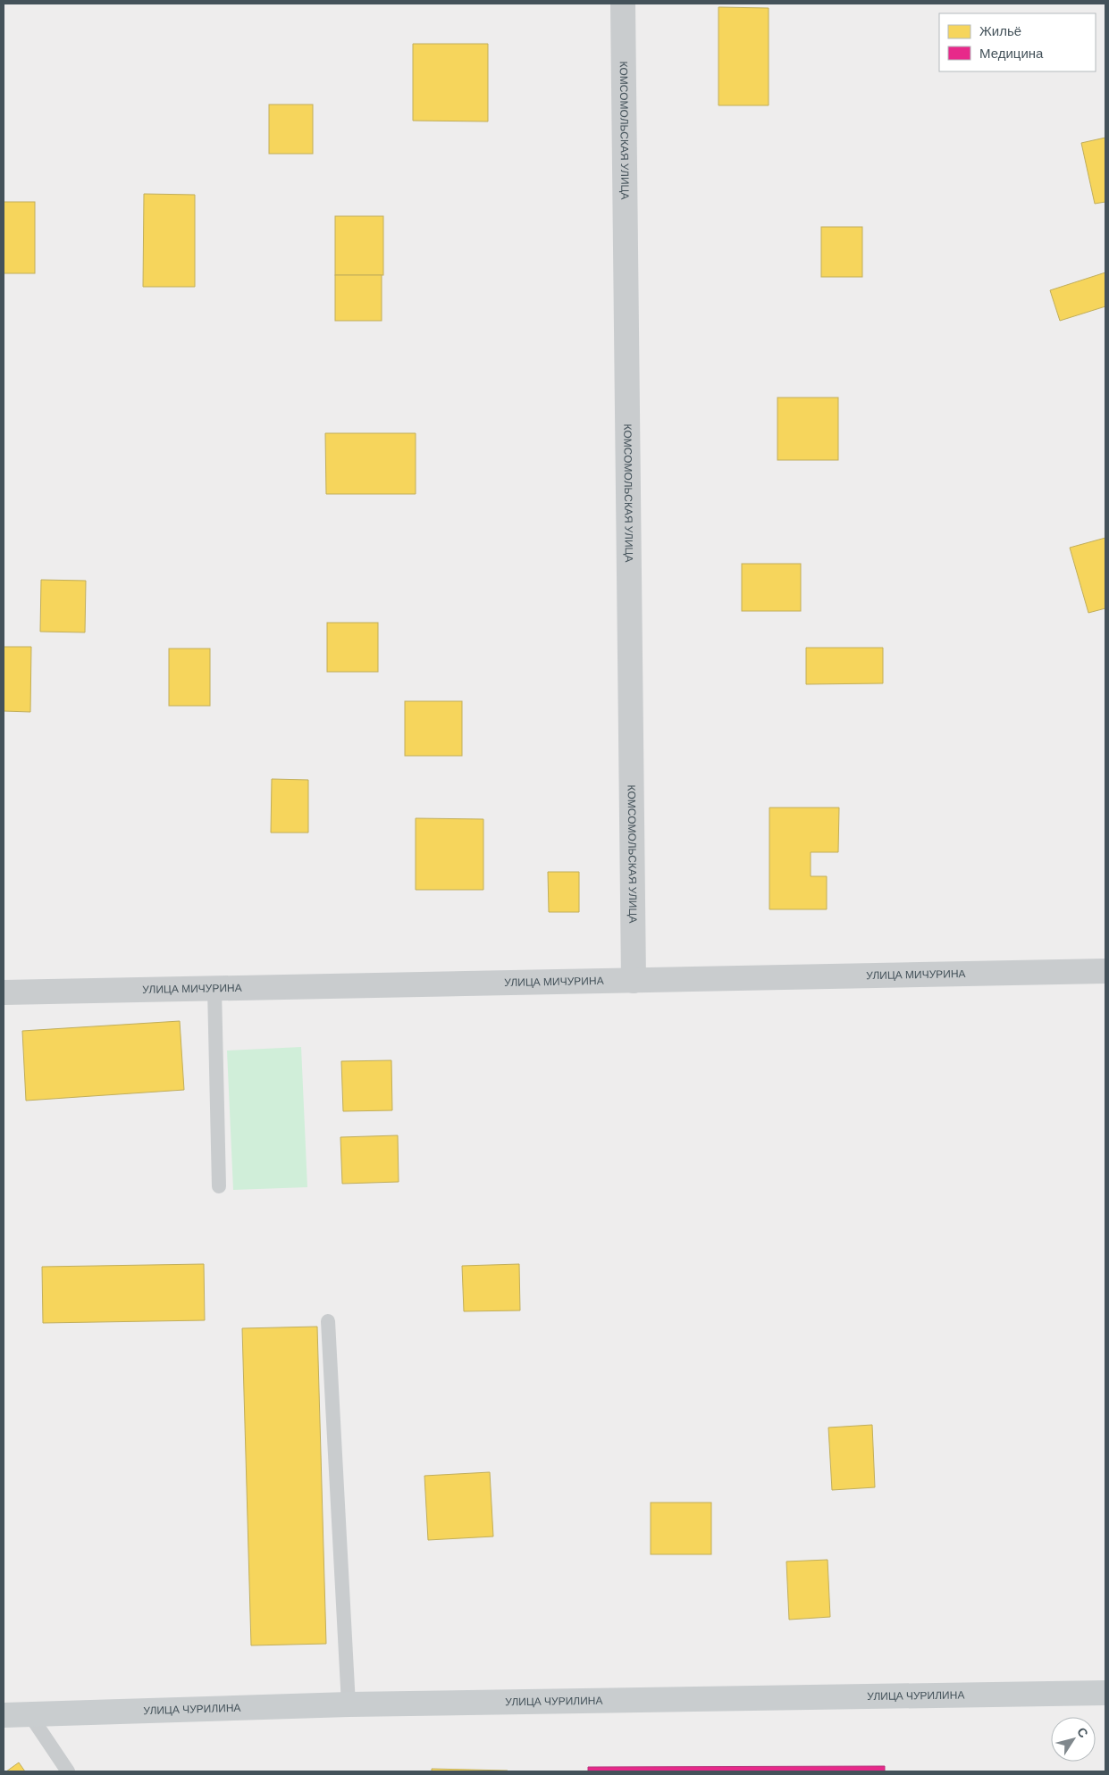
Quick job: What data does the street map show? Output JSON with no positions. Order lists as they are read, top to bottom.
{
  "streets": {
    "street": ["КОМСОМОЛЬСКАЯ УЛИЦА", "УЛИЦА МИЧУРИНА", "УЛИЦА ЧУРИЛИНА"]
  },
  "crossings": [
    ["КОМСОМОЛЬСКАЯ УЛИЦА", "УЛИЦА МИЧУРИНА"]
  ],
  "legend": ["Жильё", "Медицина"],
  "north": "top right"
}
